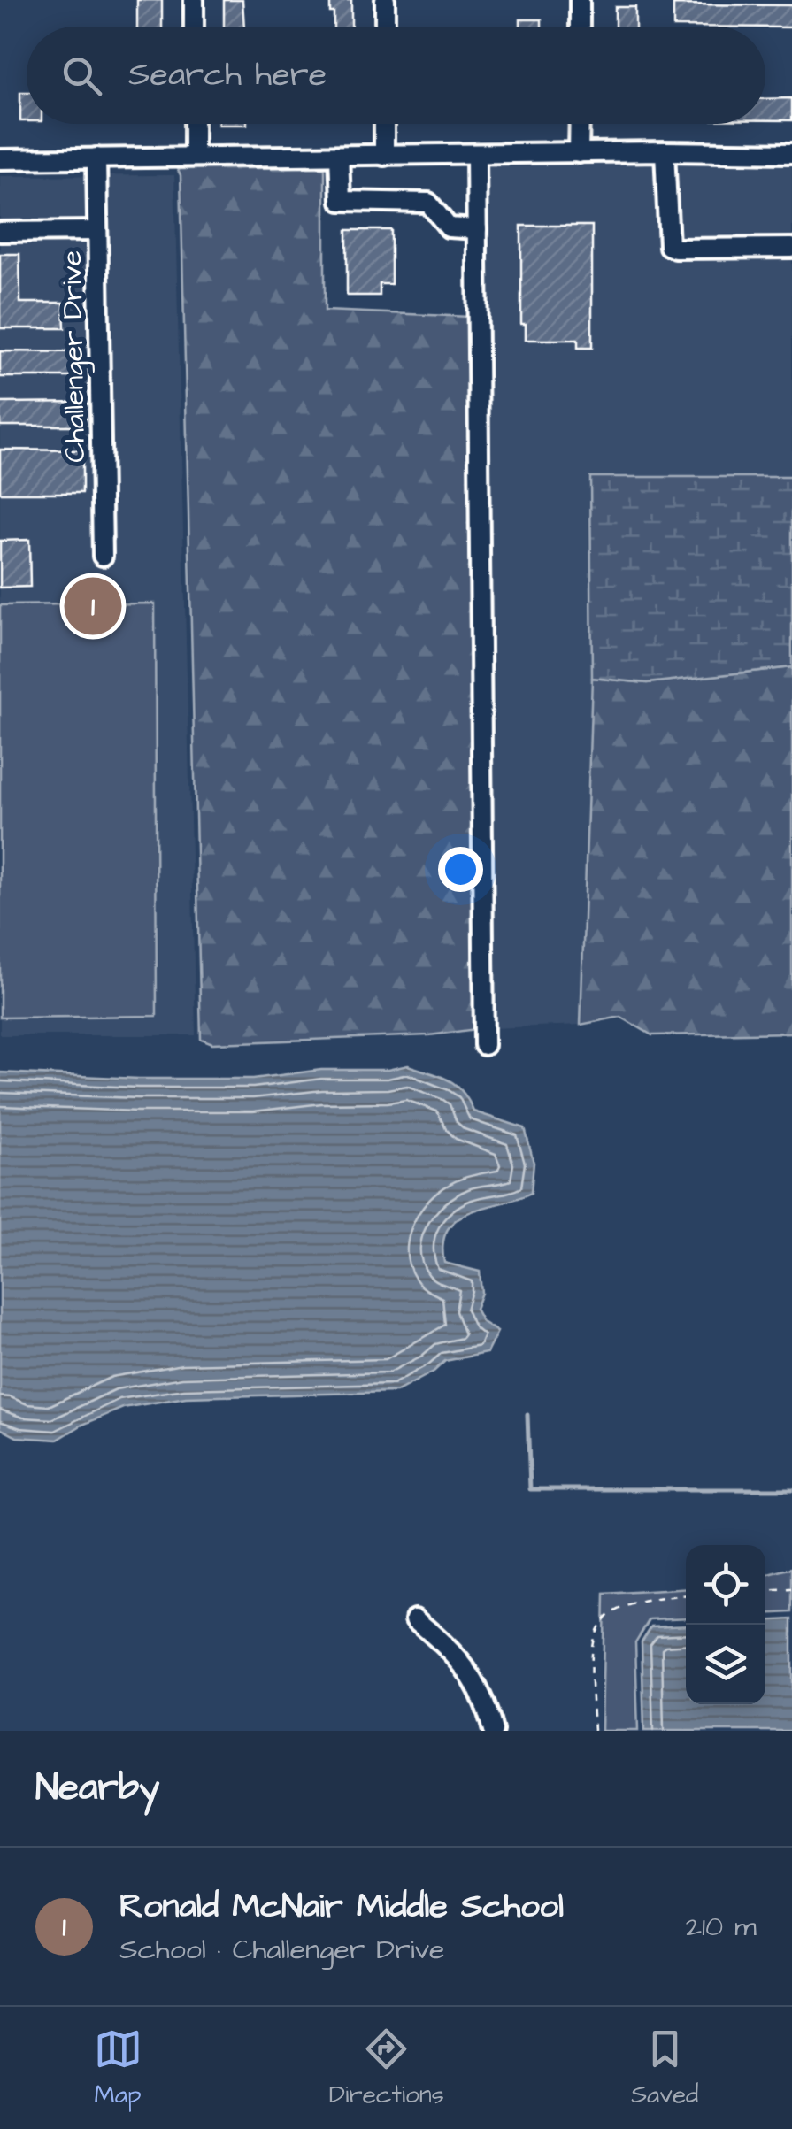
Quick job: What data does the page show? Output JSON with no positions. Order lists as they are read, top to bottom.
{
  "streets": {
    "street": ["Challenger Drive"]
  },
  "page": {
    "search": "Search here",
    "pins": "1",
    "heading": "Nearby",
    "list": [
      {
        "mark": "1",
        "name": "Ronald McNair Middle School",
        "note": "School · Challenger Drive",
        "value": "210 m"
      }
    ],
    "nav": ["Map", "Directions", "Saved"]
  }
}
